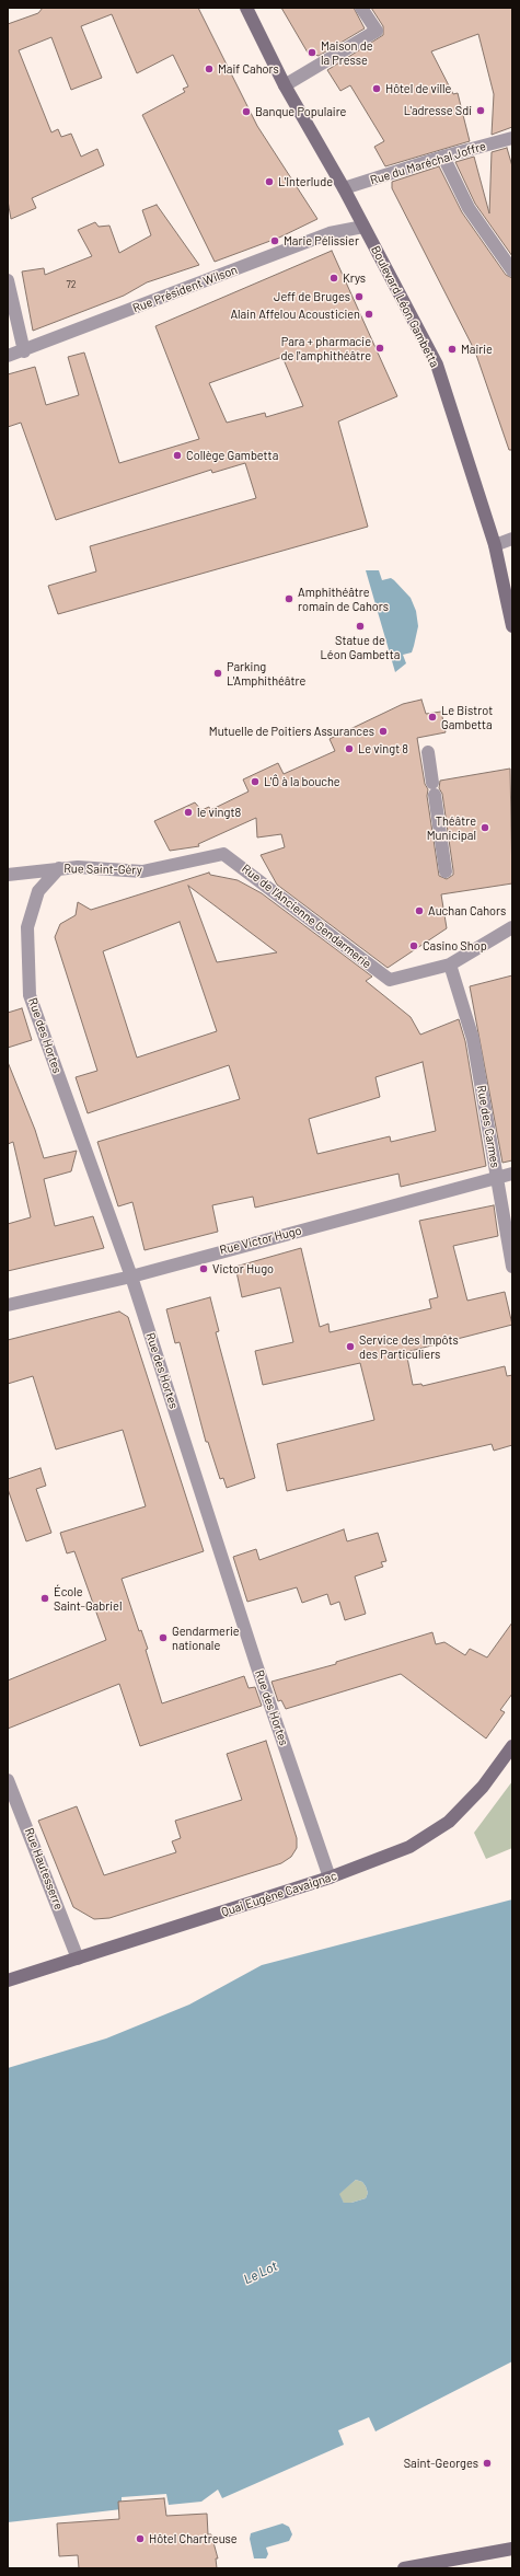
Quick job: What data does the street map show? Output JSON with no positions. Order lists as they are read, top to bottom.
{
  "streets": {
    "main road": ["Boulevard Léon Gambetta", "Quai Eugène Cavaignac"],
    "street": [
      "Rue du Maréchal Joffre",
      "Rue Président Wilson",
      "Rue Saint-Géry",
      "Rue de l'Ancienne Gendarmerie",
      "Rue des Hortes",
      "Rue des Carmes",
      "Rue Victor Hugo",
      "Rue Hautesserre"
    ]
  },
  "crossings": [
    ["Rue du Maréchal Joffre", "Boulevard Léon Gambetta"],
    ["Rue Président Wilson", "Boulevard Léon Gambetta"],
    ["Rue Saint-Géry", "Rue de l'Ancienne Gendarmerie"],
    ["Rue Saint-Géry", "Rue des Hortes"],
    ["Rue de l'Ancienne Gendarmerie", "Rue des Carmes"],
    ["Rue des Hortes", "Rue Victor Hugo"],
    ["Rue des Hortes", "Quai Eugène Cavaignac"],
    ["Rue des Carmes", "Rue Victor Hugo"],
    ["Rue Hautesserre", "Quai Eugène Cavaignac"]
  ],
  "water": ["Le Lot"],
  "places": [
    "Maison de la Presse",
    "Maif Cahors",
    "Hôtel de ville",
    "L'adresse Sdi",
    "Banque Populaire",
    "L'Interlude",
    "Marie Pélissier",
    "Krys",
    "Jeff de Bruges",
    "Alain Affelou Acousticien",
    "Para + pharmacie de l'amphithéâtre",
    "Mairie",
    "Collège Gambetta",
    "Amphithéâtre romain de Cahors",
    "Statue de Léon Gambetta",
    "Parking L'Amphithéâtre",
    "Le Bistrot Gambetta",
    "Mutuelle de Poitiers Assurances",
    "Le vingt 8",
    "L'Ô à la bouche",
    "le vingt8",
    "Théâtre Municipal",
    "Auchan Cahors",
    "Casino Shop",
    "Victor Hugo",
    "Service des Impôts des Particuliers",
    "École Saint-Gabriel",
    "Gendarmerie nationale",
    "Saint-Georges",
    "Hôtel Chartreuse"
  ],
  "house_numbers": ["72"]
}
